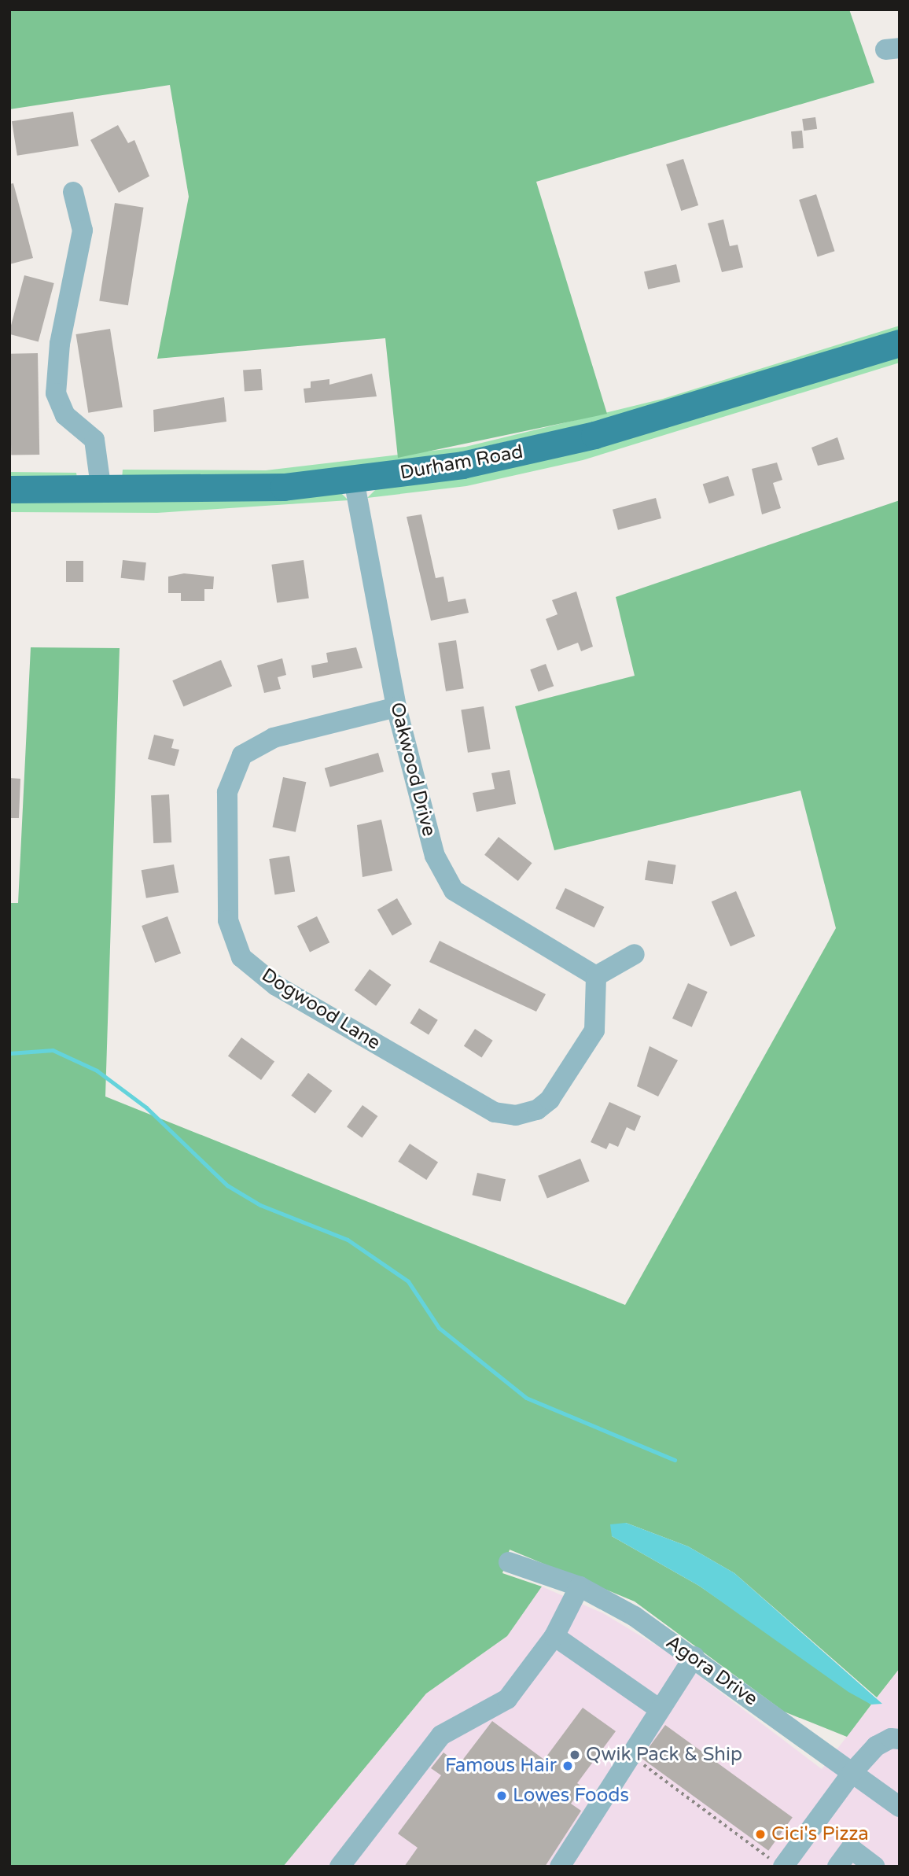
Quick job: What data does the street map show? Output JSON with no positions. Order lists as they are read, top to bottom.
{
  "streets": {
    "main road": ["Durham Road"],
    "street": ["Oakwood Drive", "Dogwood Lane", "Agora Drive"]
  },
  "crossings": [
    ["Durham Road", "Oakwood Drive"],
    ["Oakwood Drive", "Dogwood Lane"]
  ],
  "places": [
    "Qwik Pack & Ship",
    "Famous Hair",
    "Lowes Foods",
    "Cici's Pizza"
  ]
}
